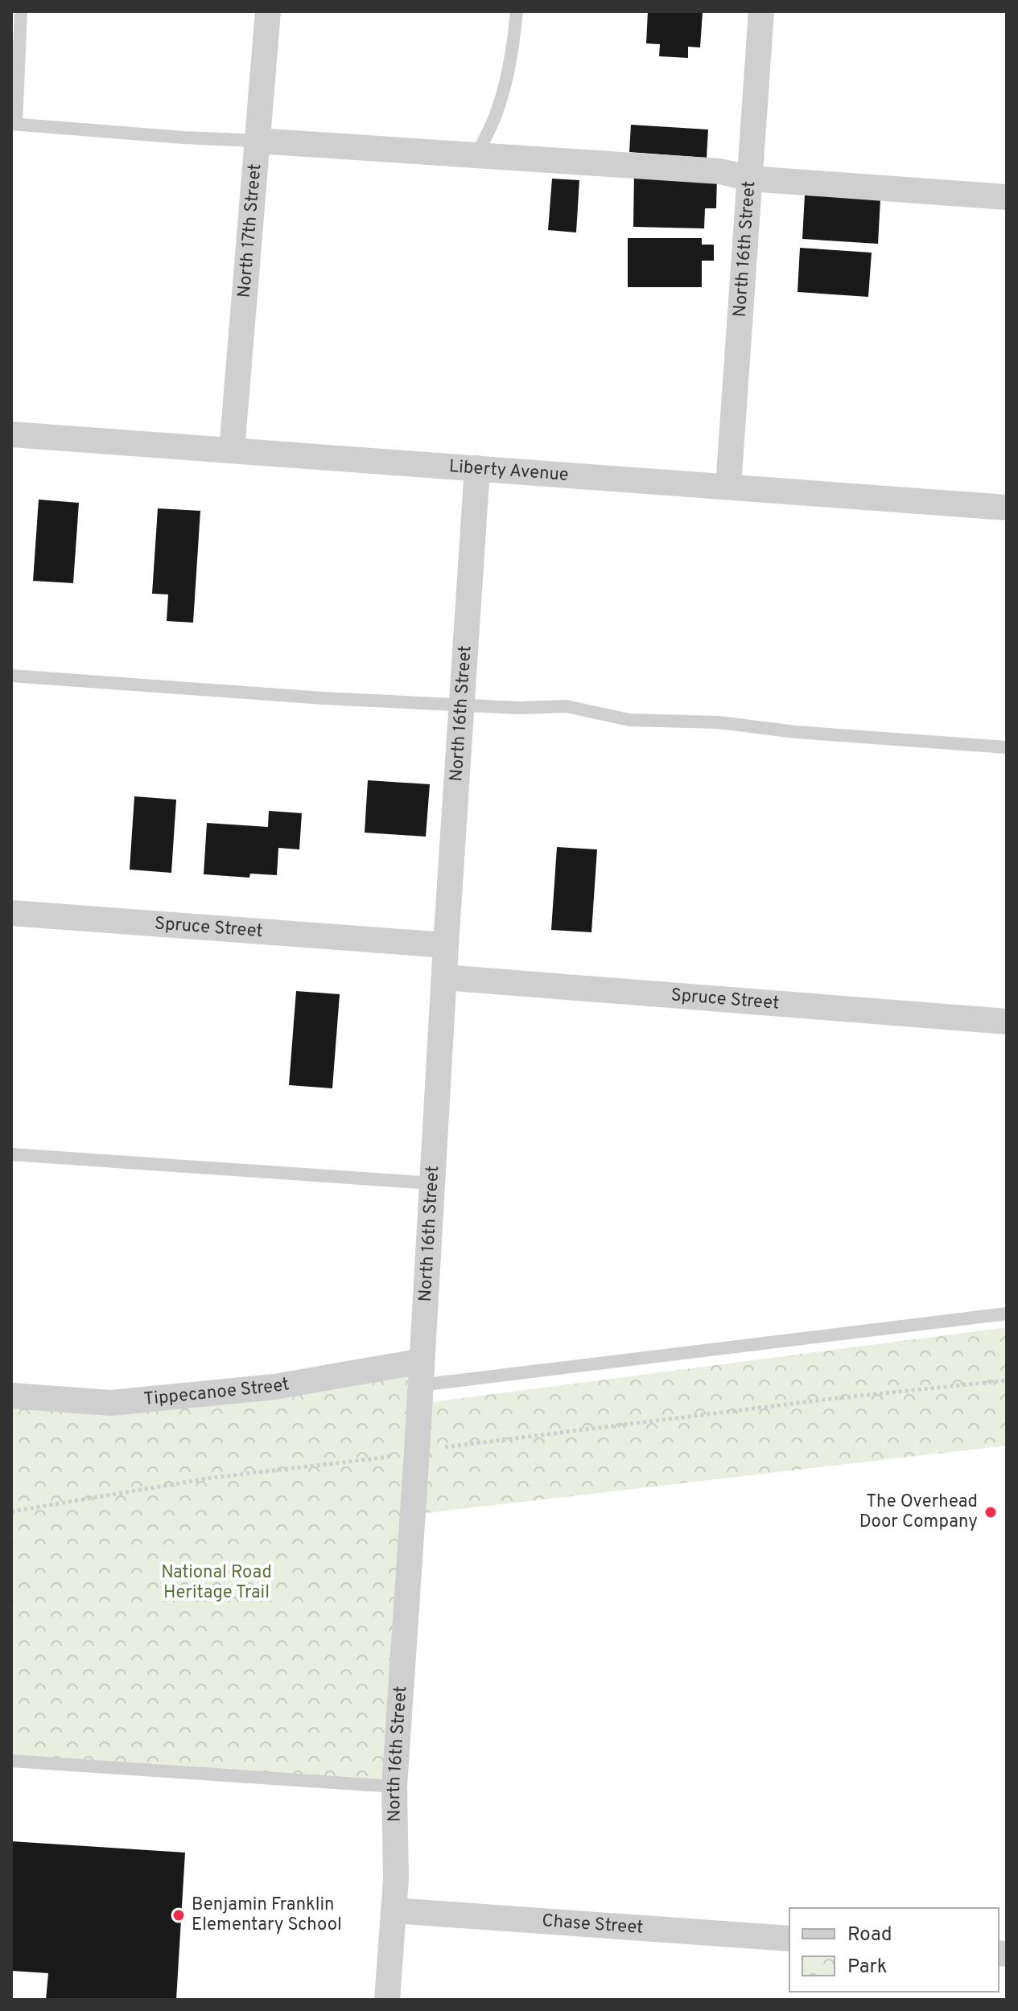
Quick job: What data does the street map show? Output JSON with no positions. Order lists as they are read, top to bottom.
{
  "streets": {
    "street": [
      "North 17th Street",
      "North 16th Street",
      "Liberty Avenue",
      "Spruce Street",
      "Tippecanoe Street",
      "Chase Street"
    ]
  },
  "crossings": [
    ["North 17th Street", "Liberty Avenue"],
    ["North 16th Street", "Liberty Avenue"],
    ["North 16th Street", "Spruce Street"],
    ["North 16th Street", "Tippecanoe Street"],
    ["North 16th Street", "Chase Street"]
  ],
  "parks": ["National Road Heritage Trail"],
  "places": ["The Overhead Door Company", "Benjamin Franklin Elementary School"],
  "legend": ["Road", "Park"]
}
